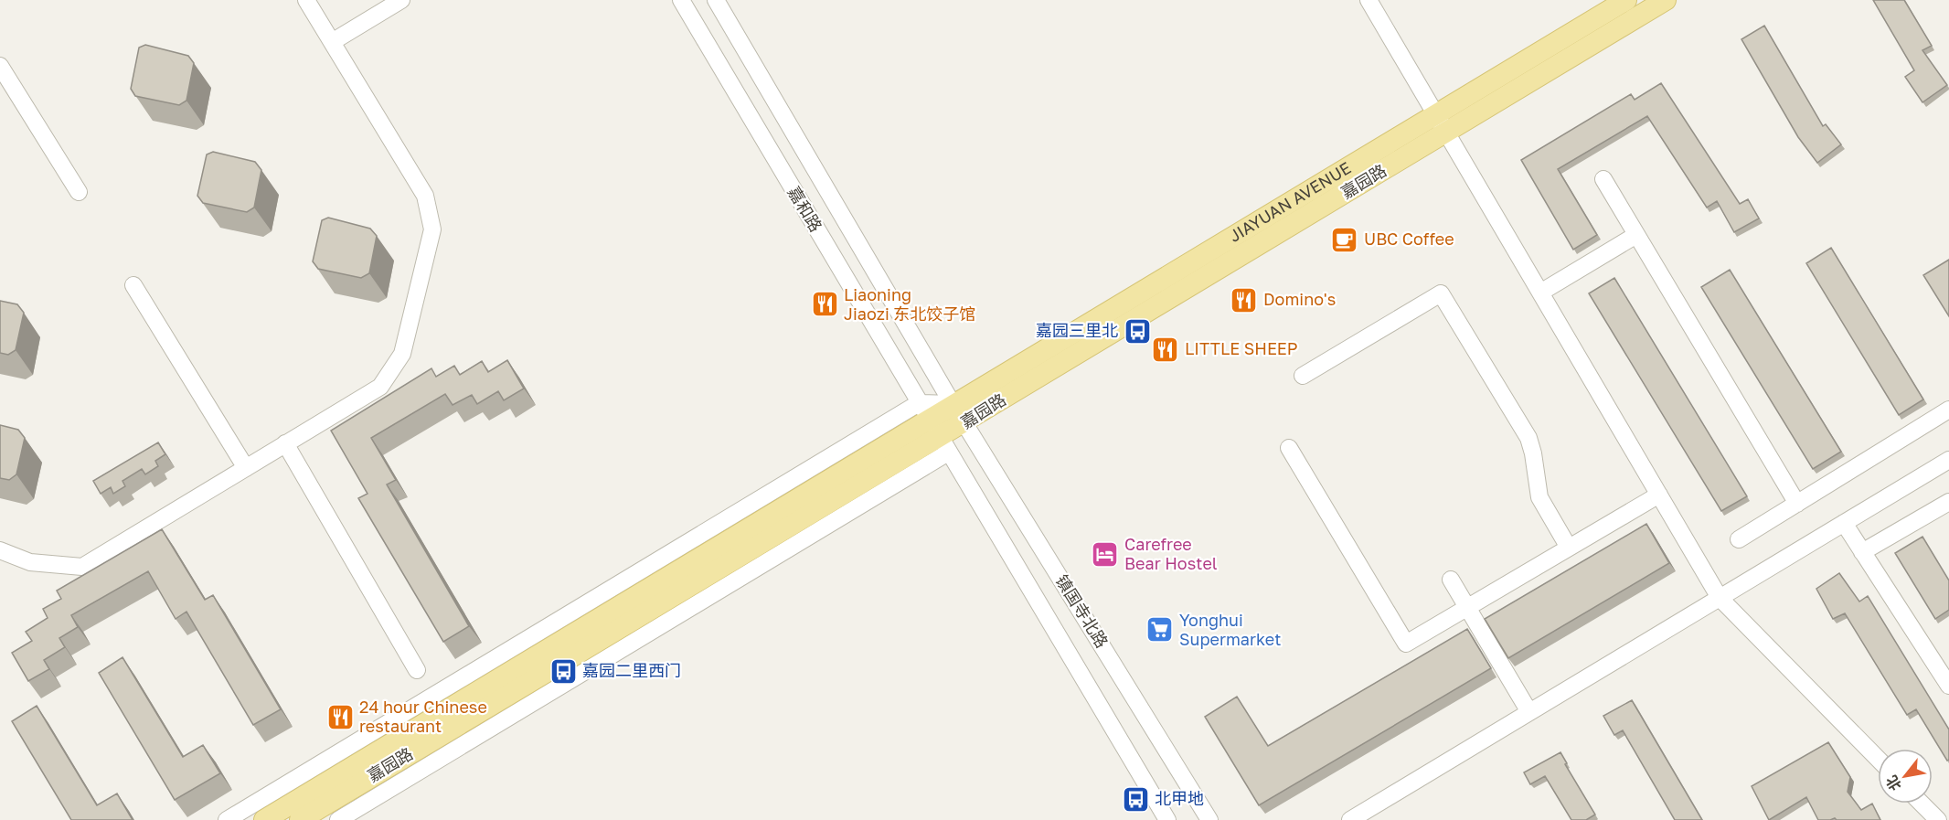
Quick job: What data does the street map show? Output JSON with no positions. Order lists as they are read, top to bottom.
{
  "streets": {
    "main road": ["嘉园路", "JIAYUAN AVENUE"],
    "street": ["嘉和路", "镇国寺北路"]
  },
  "crossings": [
    ["嘉园路", "JIAYUAN AVENUE"],
    ["嘉园路", "嘉和路"],
    ["嘉园路", "镇国寺北路"],
    ["JIAYUAN AVENUE", "嘉和路"],
    ["JIAYUAN AVENUE", "镇国寺北路"],
    ["嘉和路", "镇国寺北路"]
  ],
  "places": {
    "cafe": ["UBC Coffee"],
    "restaurant": [
      "Domino's",
      "Liaoning Jiaozi 东北饺子馆",
      "LITTLE SHEEP",
      "24 hour Chinese restaurant"
    ],
    "bus stop": ["嘉园三里北", "嘉园二里西门", "北甲地"],
    "hotel": ["Carefree Bear Hostel"],
    "supermarket": ["Yonghui Supermarket"]
  },
  "north": "bottom left"
}
